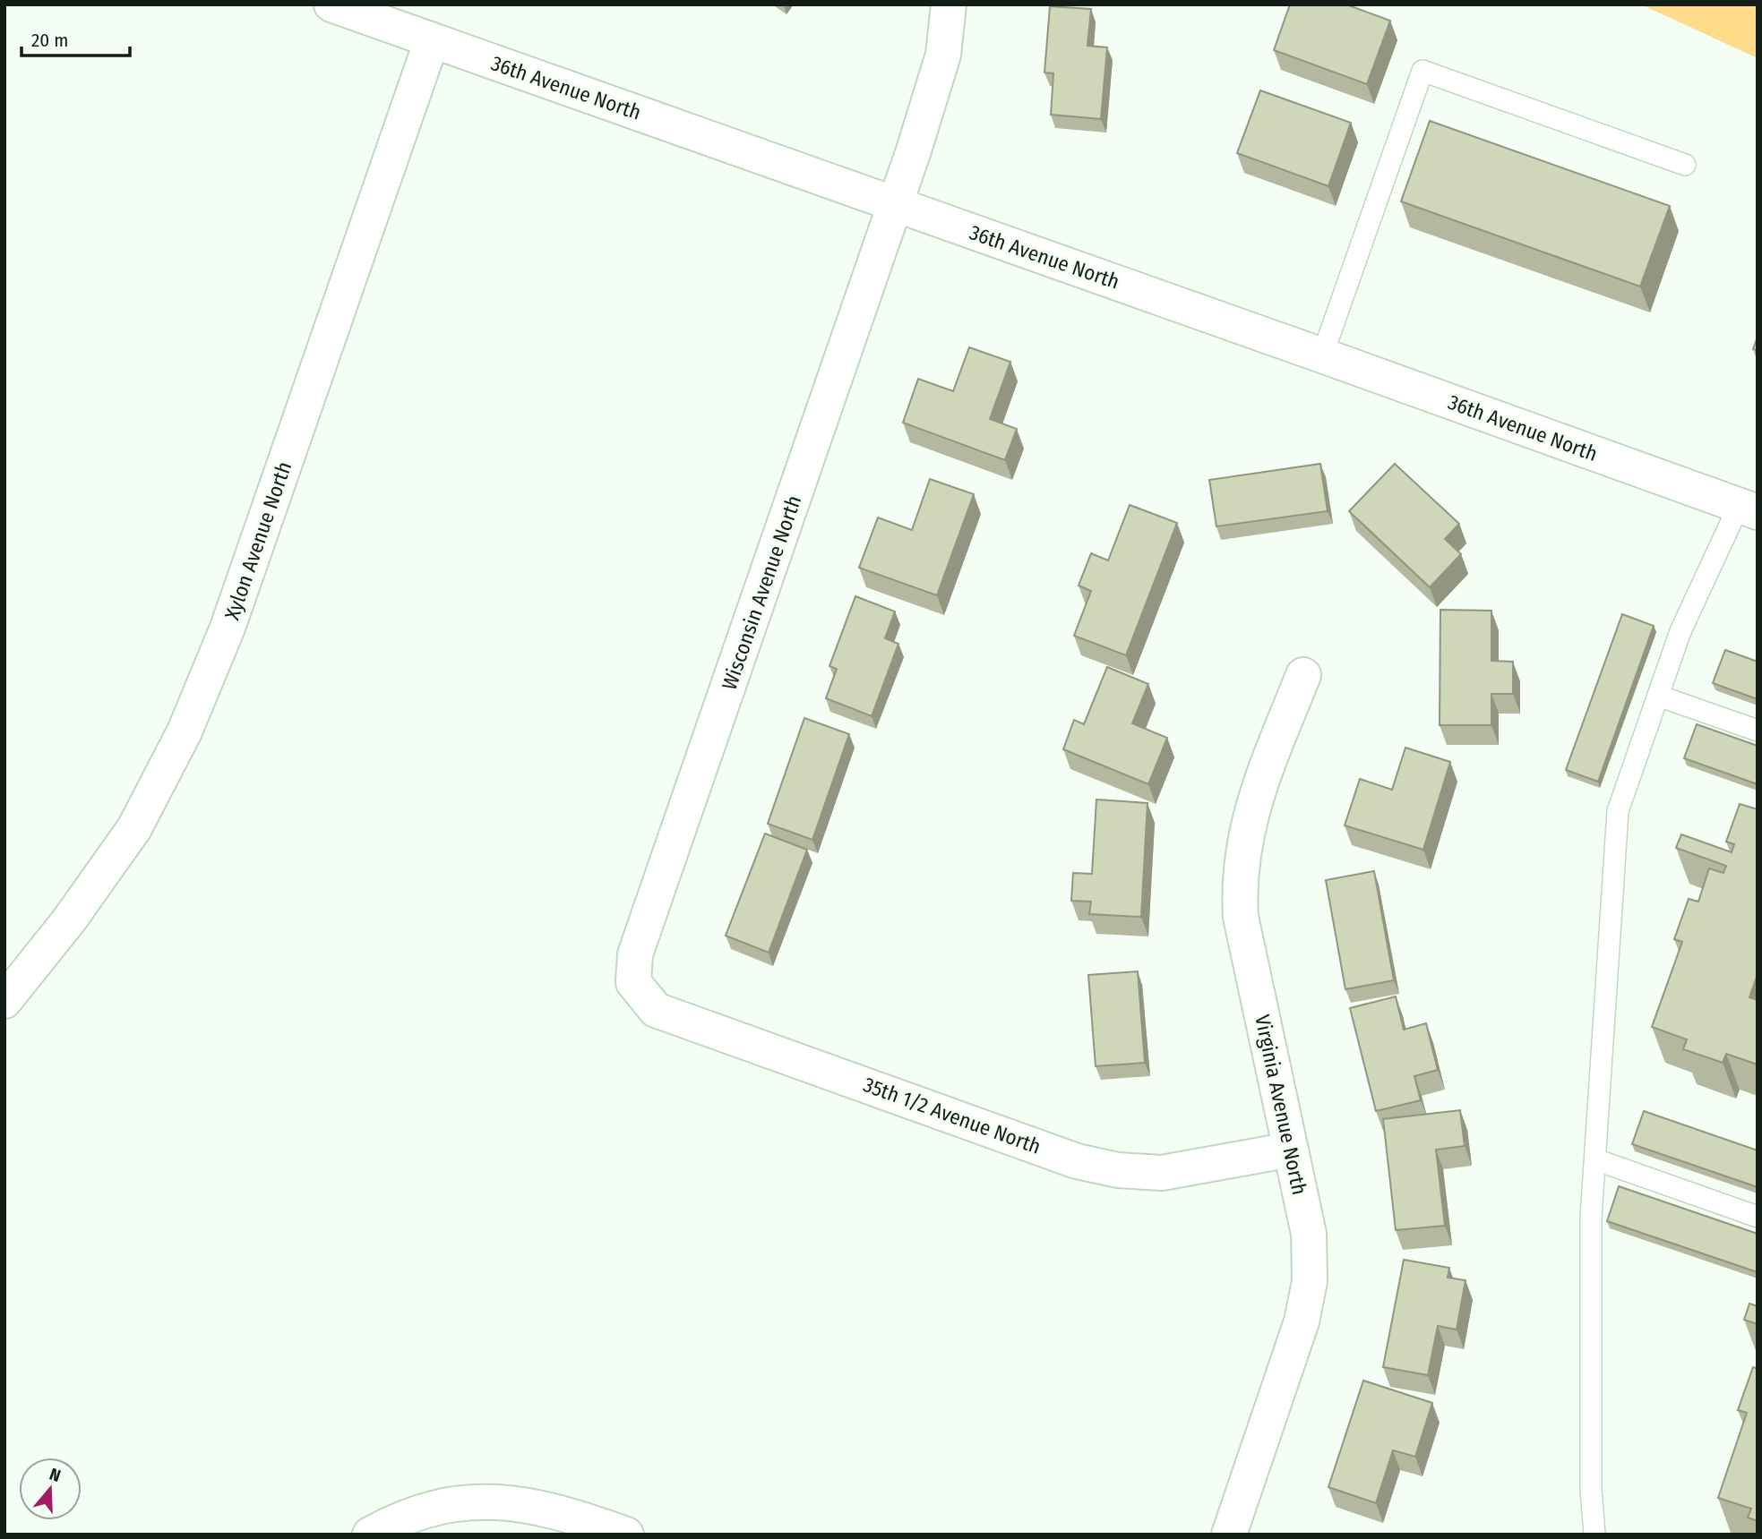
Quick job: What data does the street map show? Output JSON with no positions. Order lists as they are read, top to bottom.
{
  "streets": {
    "street": [
      "36th Avenue North",
      "Xylon Avenue North",
      "Wisconsin Avenue North",
      "Virginia Avenue North",
      "35th 1/2 Avenue North"
    ]
  },
  "crossings": [
    ["36th Avenue North", "Xylon Avenue North"],
    ["36th Avenue North", "Wisconsin Avenue North"],
    ["Wisconsin Avenue North", "35th 1/2 Avenue North"],
    ["Virginia Avenue North", "35th 1/2 Avenue North"]
  ],
  "scale_bar": "20 m",
  "north": "top"
}
